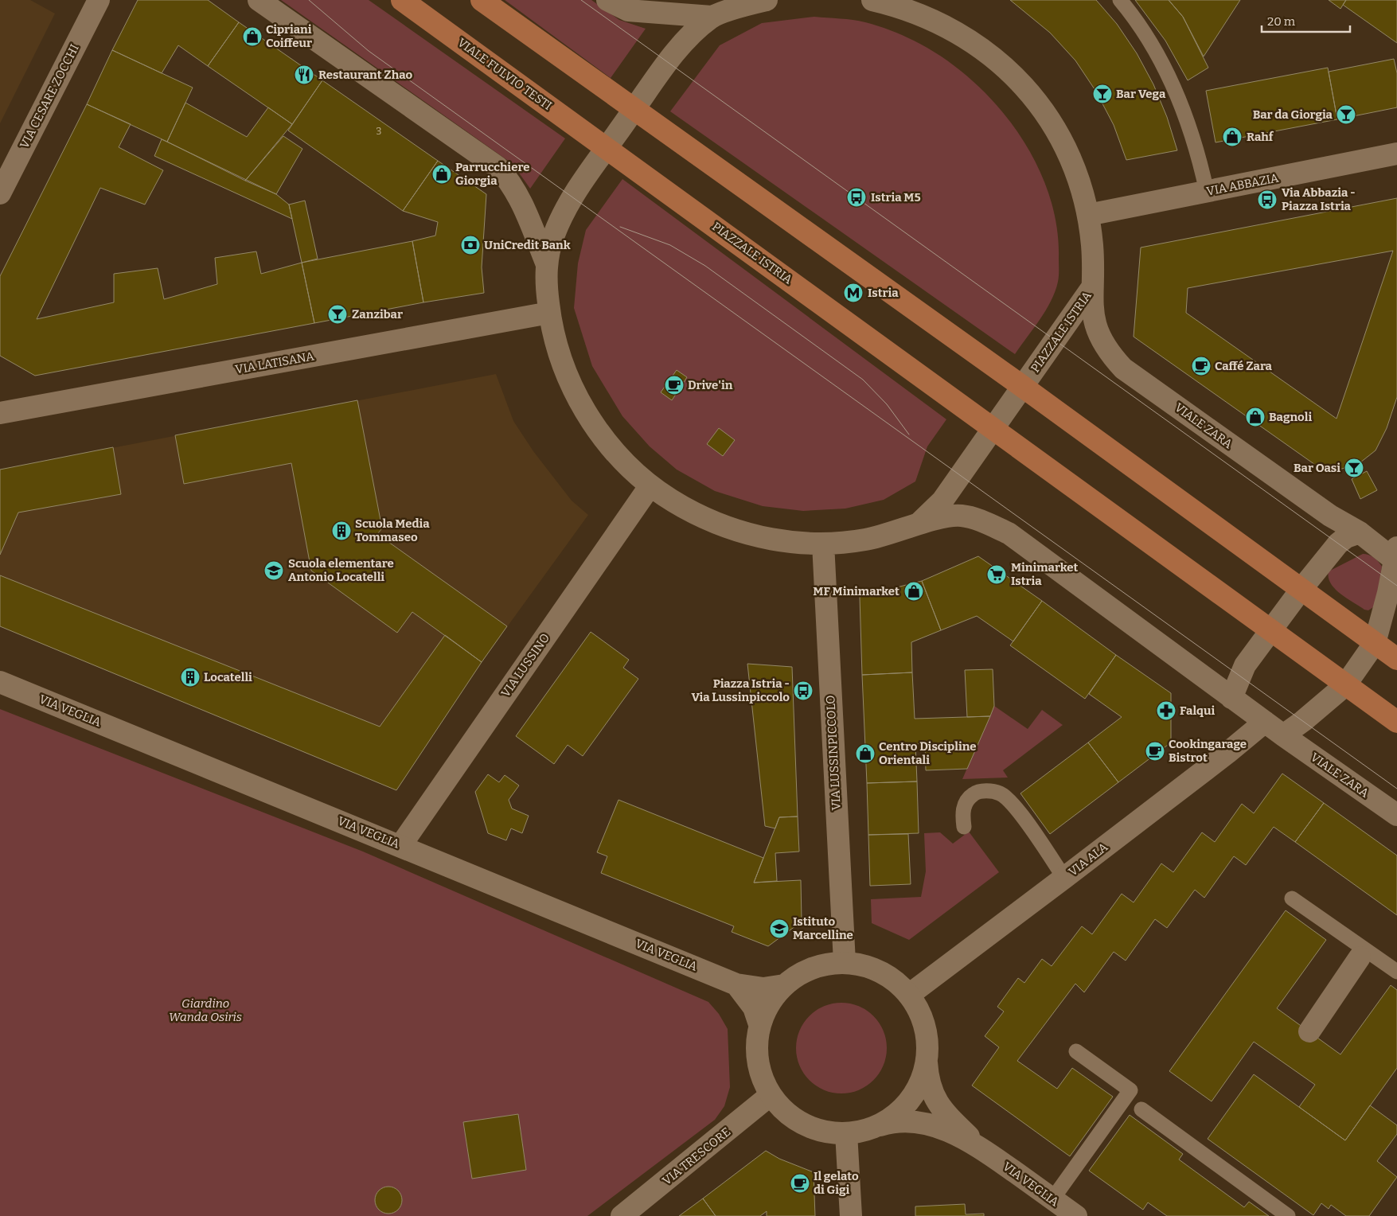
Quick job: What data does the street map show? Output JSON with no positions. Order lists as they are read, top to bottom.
{
  "streets": {
    "main road": ["VIALE FULVIO TESTI", "PIAZZALE ISTRIA"],
    "street": [
      "VIA CESARE ZOCCHI",
      "VIA ABBAZIA",
      "VIA LATISANA",
      "VIALE ZARA",
      "VIA LUSSINO",
      "VIA VEGLIA",
      "VIA LUSSINPICCOLO",
      "VIA ALA",
      "VIA TRESCORE"
    ]
  },
  "crossings": [
    ["VIALE FULVIO TESTI", "PIAZZALE ISTRIA"],
    ["VIA ABBAZIA", "PIAZZALE ISTRIA"],
    ["PIAZZALE ISTRIA", "VIA LATISANA"],
    ["PIAZZALE ISTRIA", "VIALE ZARA"],
    ["PIAZZALE ISTRIA", "VIA LUSSINO"],
    ["PIAZZALE ISTRIA", "VIA LUSSINPICCOLO"],
    ["VIALE ZARA", "VIA ALA"],
    ["VIA LUSSINO", "VIA VEGLIA"],
    ["VIA VEGLIA", "VIA TRESCORE"]
  ],
  "parks": ["Giardino Wanda Osiris"],
  "places": {
    "shop": [
      "Cipriani Coiffeur",
      "Rahf",
      "Parrucchiere Giorgia",
      "Bagnoli",
      "MF Minimarket",
      "Centro Discipline Orientali"
    ],
    "restaurant": ["Restaurant Zhao"],
    "bar": [
      "Bar Vega",
      "Bar da Giorgia",
      "Zanzibar",
      "Bar Oasi"
    ],
    "bus stop": ["Istria M5", "Via Abbazia - Piazza Istria", "Piazza Istria - Via Lussinpiccolo"],
    "bank": ["UniCredit Bank"],
    "metro station": ["Istria"],
    "cafe": [
      "Caffé Zara",
      "Drive'in",
      "Cookingarage Bistrot",
      "Il gelato di Gigi"
    ],
    "building": ["Scuola Media Tommaseo", "Locatelli"],
    "school or university": ["Scuola elementare Antonio Locatelli", "Istituto Marcelline"],
    "supermarket": ["Minimarket Istria"],
    "pharmacy": ["Falqui"]
  },
  "house_numbers": ["3"],
  "scale_bar": "20 m"
}
